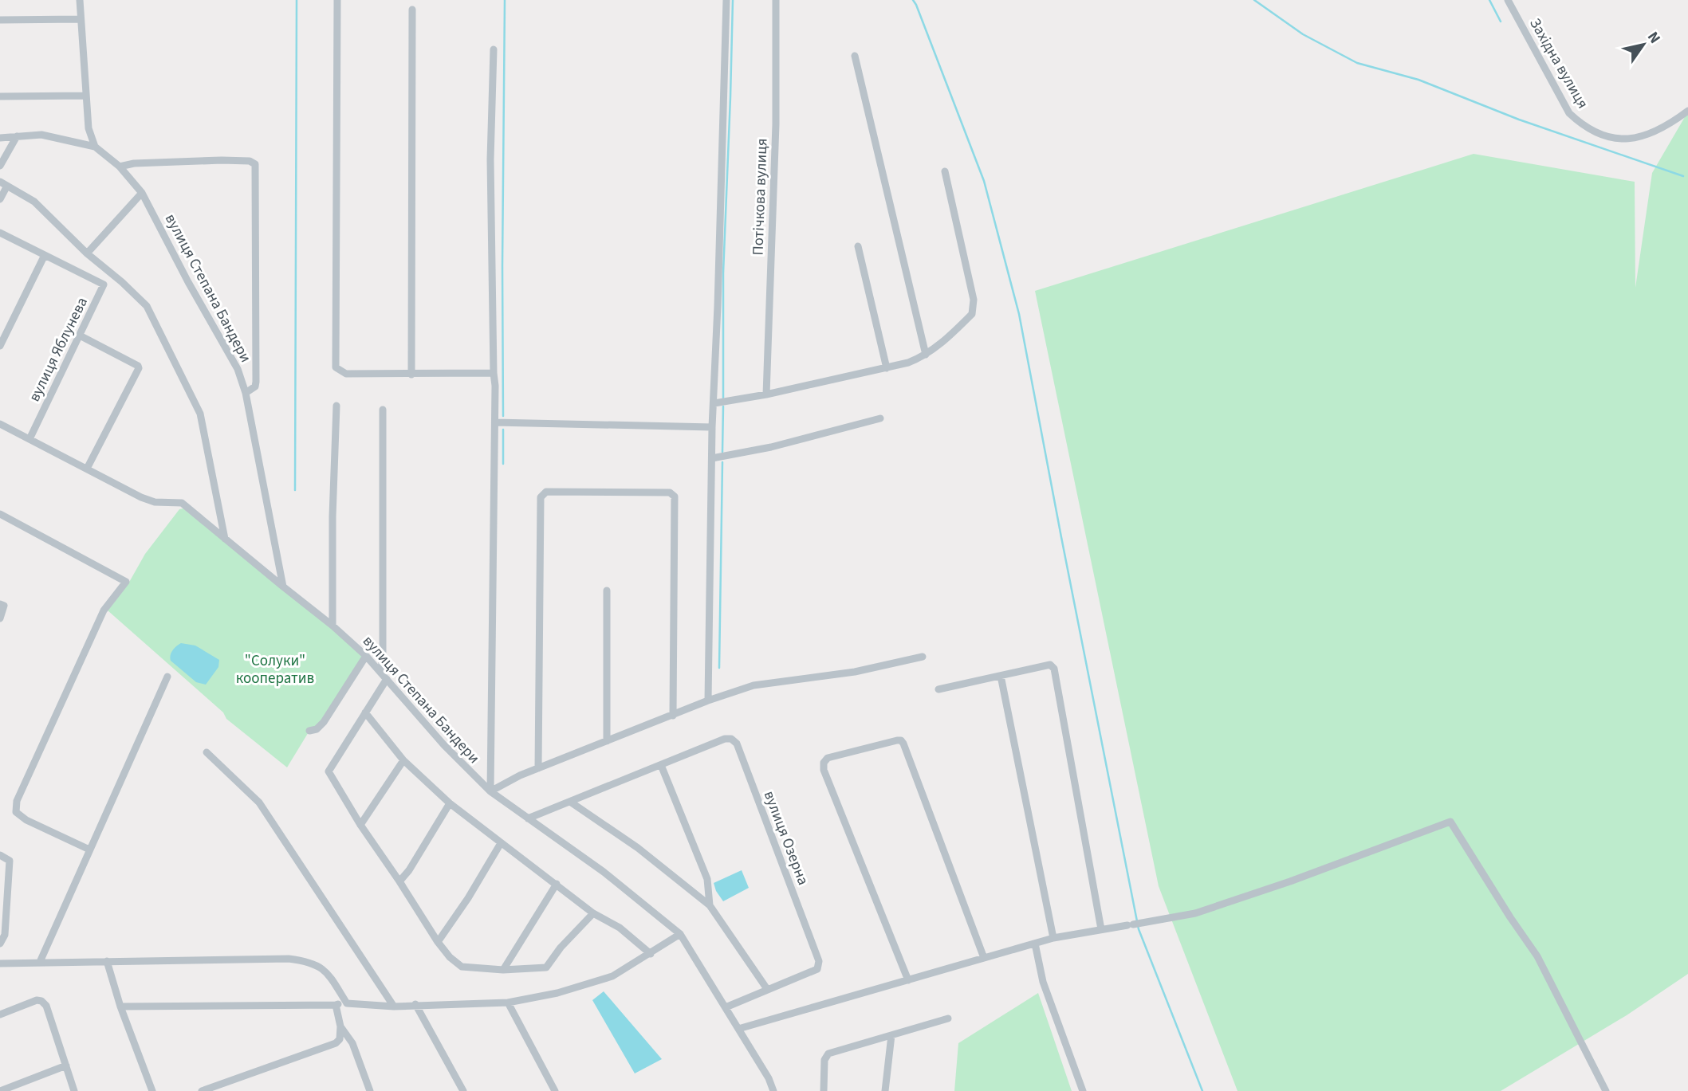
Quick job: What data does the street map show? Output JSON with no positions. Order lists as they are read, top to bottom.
{
  "streets": {
    "street": [
      "Західна вулиця",
      "Потічкова вулиця",
      "вулиця Степана Бандери",
      "вулиця Яблунева",
      "вулиця Озерна"
    ]
  },
  "crossings": [
    ["вулиця Степана Бандери", "вулиця Озерна"]
  ],
  "parks": ["\"Солуки\" кооператив"],
  "north": "top right"
}
